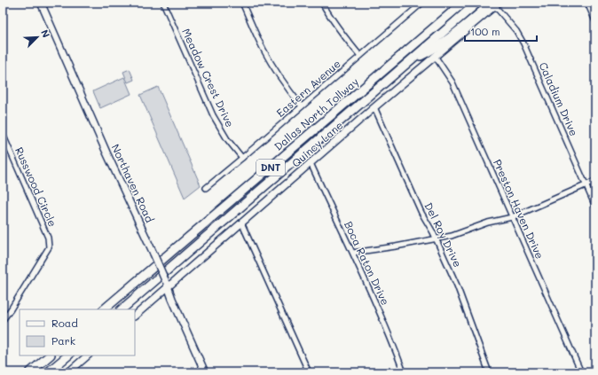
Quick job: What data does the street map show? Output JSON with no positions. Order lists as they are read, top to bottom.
{
  "streets": {
    "highway": ["Dallas North Tollway", "DNT"],
    "street": [
      "Meadow Crest Drive",
      "Eastern Avenue",
      "Caladium Drive",
      "Quincy Lane",
      "Northaven Road",
      "Russwood Circle",
      "Preston Haven Drive",
      "Del Roy Drive",
      "Boca Raton Drive"
    ]
  },
  "crossings": [
    ["Meadow Crest Drive", "Eastern Avenue"],
    ["Caladium Drive", "Quincy Lane"],
    ["Quincy Lane", "Northaven Road"],
    ["Quincy Lane", "Preston Haven Drive"],
    ["Quincy Lane", "Del Roy Drive"],
    ["Quincy Lane", "Boca Raton Drive"]
  ],
  "legend": ["Road", "Park"],
  "scale_bar": "100 m",
  "north": "top right"
}
